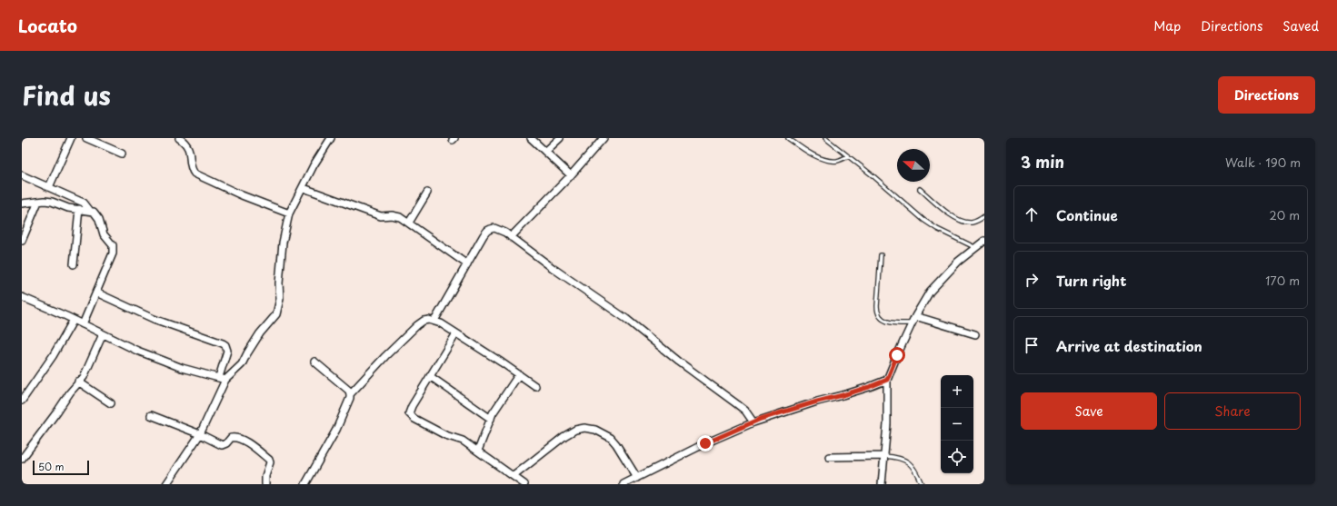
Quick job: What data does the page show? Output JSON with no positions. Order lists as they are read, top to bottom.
{
  "scale_bar": "50 m",
  "north": "left",
  "page": {
    "header": "Locato",
    "nav": ["Map", "Directions", "Saved"],
    "title": "Find us",
    "buttons": [
      "Directions",
      ["Save", "Share"]
    ],
    "heading": ["3 min", "Walk · 190 m"],
    "list": [
      ["Continue", "20 m"],
      ["Turn right", "170 m"],
      "Arrive at destination"
    ],
    "map_buttons": ["+", "−"],
    "scale": "50 m"
  }
}
